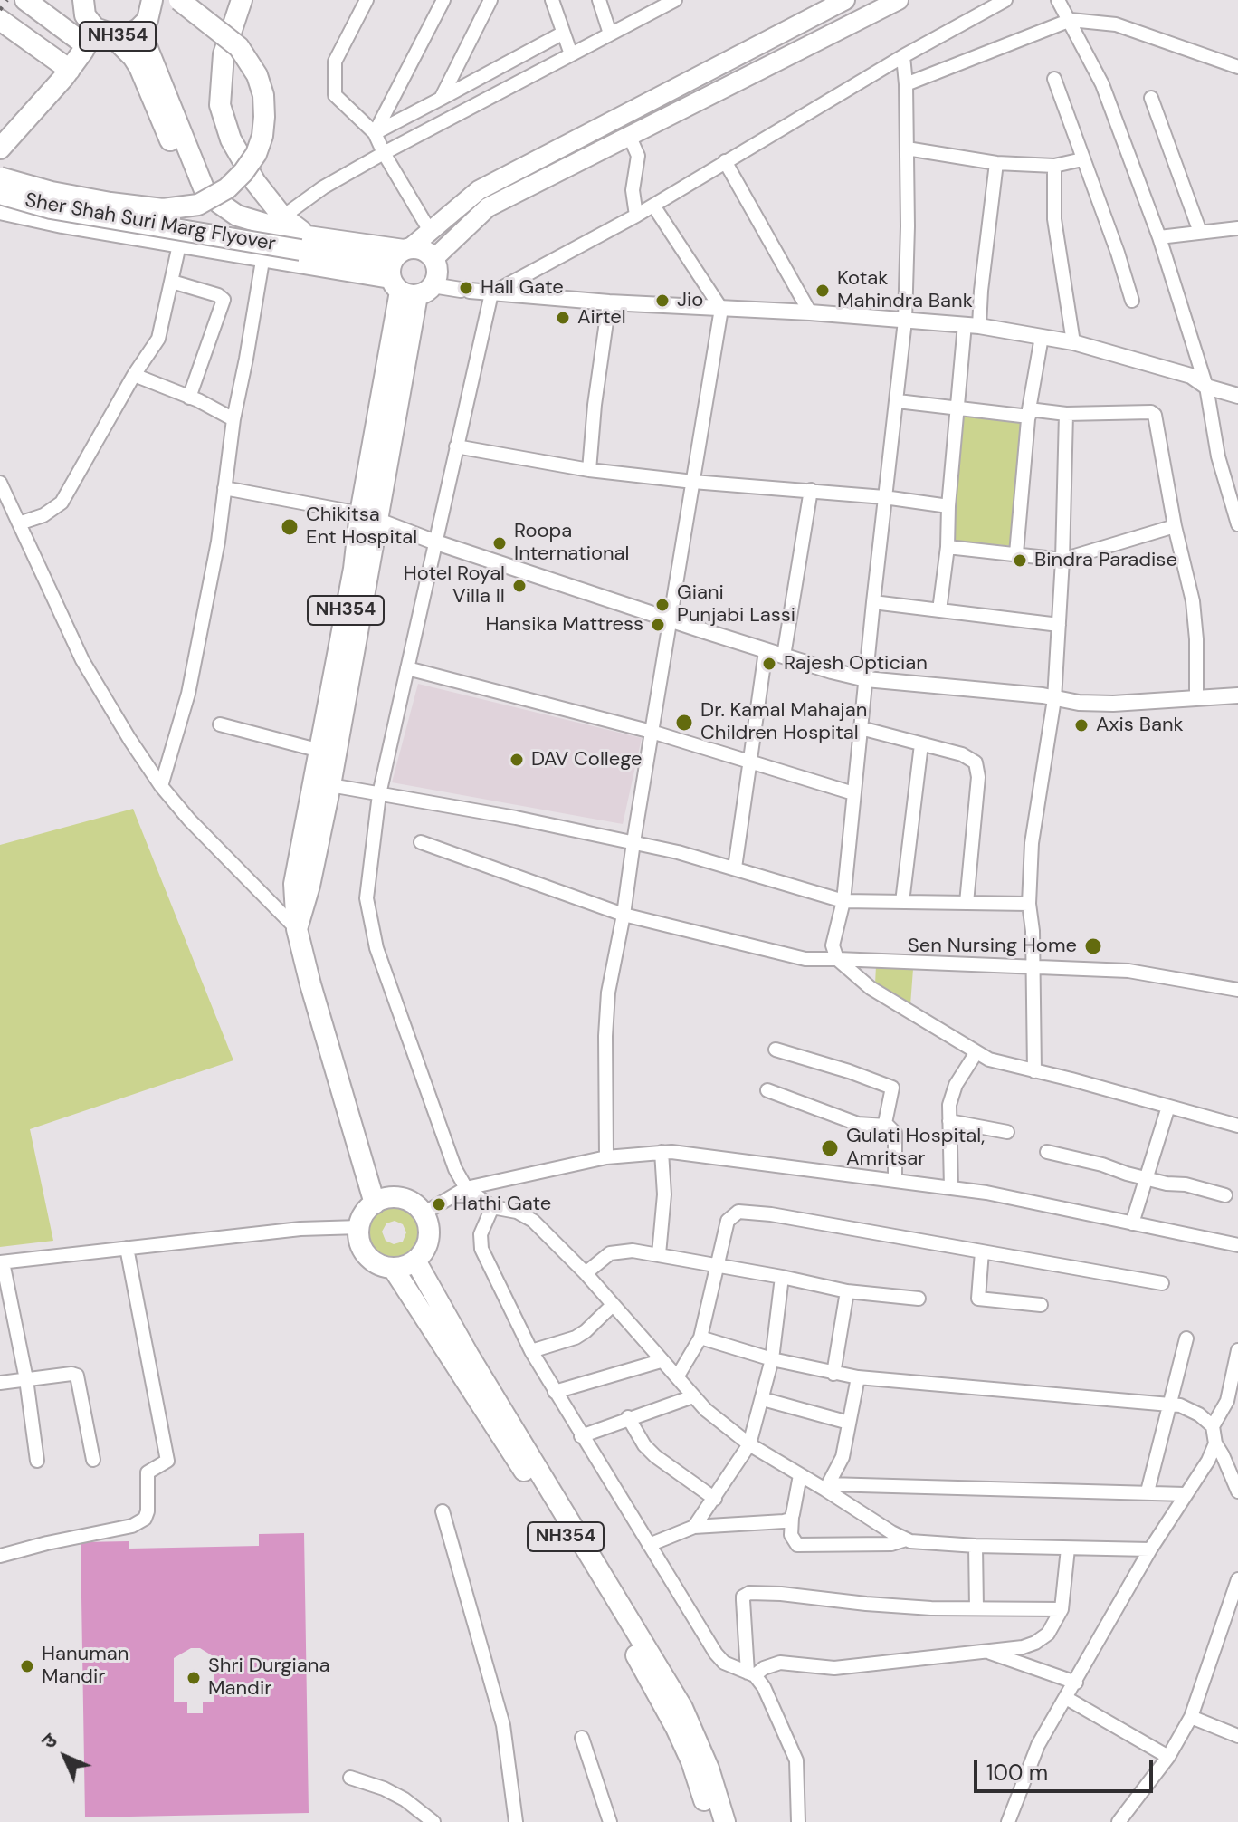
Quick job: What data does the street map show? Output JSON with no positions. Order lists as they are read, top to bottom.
{
  "streets": {
    "main road": ["NH354", "Sher Shah Suri Marg Flyover"]
  },
  "crossings": [
    ["NH354", "Sher Shah Suri Marg Flyover"]
  ],
  "places": [
    "Hall Gate",
    "Kotak Mahindra Bank",
    "Jio",
    "Airtel",
    "Chikitsa Ent Hospital",
    "Roopa International",
    "Bindra Paradise",
    "Hotel Royal Villa II",
    "Giani Punjabi Lassi",
    "Hansika Mattress",
    "Rajesh Optician",
    "Dr. Kamal Mahajan Children Hospital",
    "Axis Bank",
    "DAV College",
    "Sen Nursing Home",
    "Gulati Hospital, Amritsar",
    "Hathi Gate",
    "Hanuman Mandir",
    "Shri Durgiana Mandir"
  ],
  "scale_bar": "100 m",
  "north": "top left"
}
